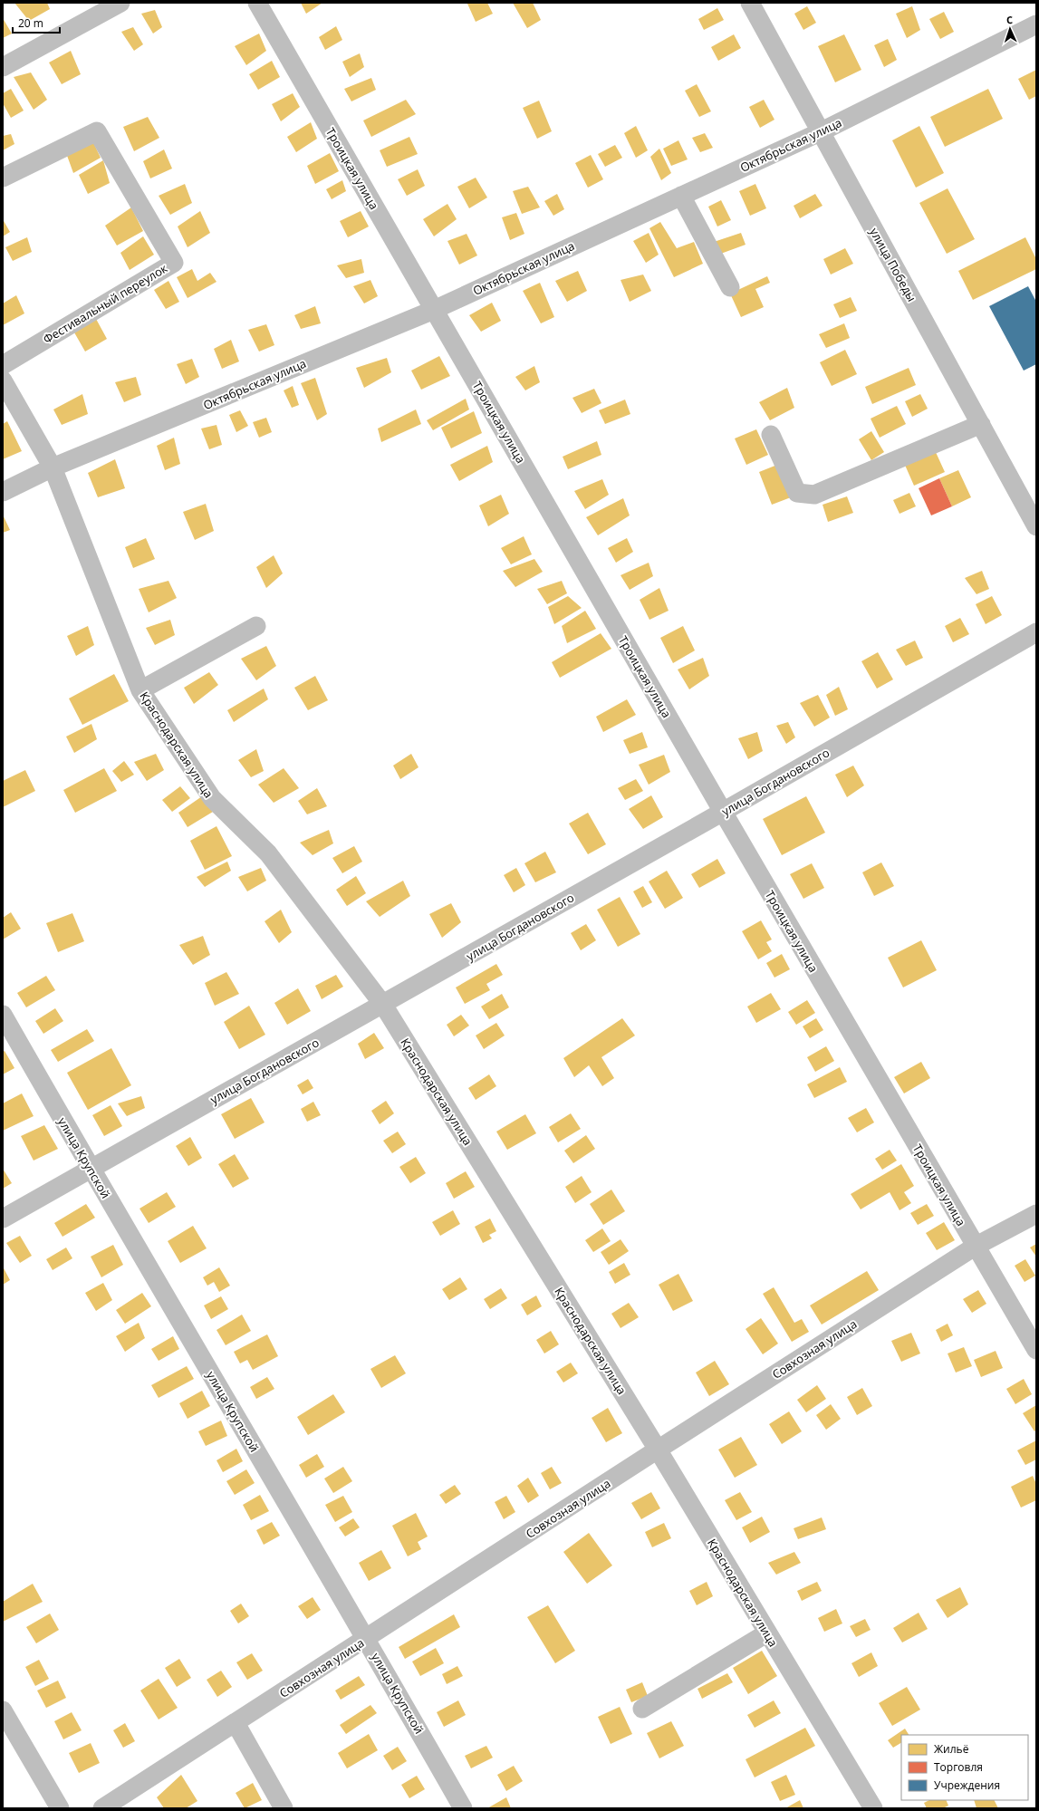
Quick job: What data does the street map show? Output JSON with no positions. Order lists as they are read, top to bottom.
{
  "streets": {
    "street": [
      "Октябрьская улица",
      "Троицкая улица",
      "улица Победы",
      "Фестивальный переулок",
      "Краснодарская улица",
      "улица Богдановского",
      "улица Крупской",
      "Совхозная улица"
    ]
  },
  "crossings": [
    ["Октябрьская улица", "Троицкая улица"],
    ["Октябрьская улица", "улица Победы"],
    ["Октябрьская улица", "Краснодарская улица"],
    ["Троицкая улица", "улица Богдановского"],
    ["Троицкая улица", "Совхозная улица"],
    ["Краснодарская улица", "улица Богдановского"],
    ["Краснодарская улица", "Совхозная улица"],
    ["улица Богдановского", "улица Крупской"],
    ["улица Крупской", "Совхозная улица"]
  ],
  "legend": ["Жильё", "Торговля", "Учреждения"],
  "scale_bar": "20 m",
  "north": "top"
}
